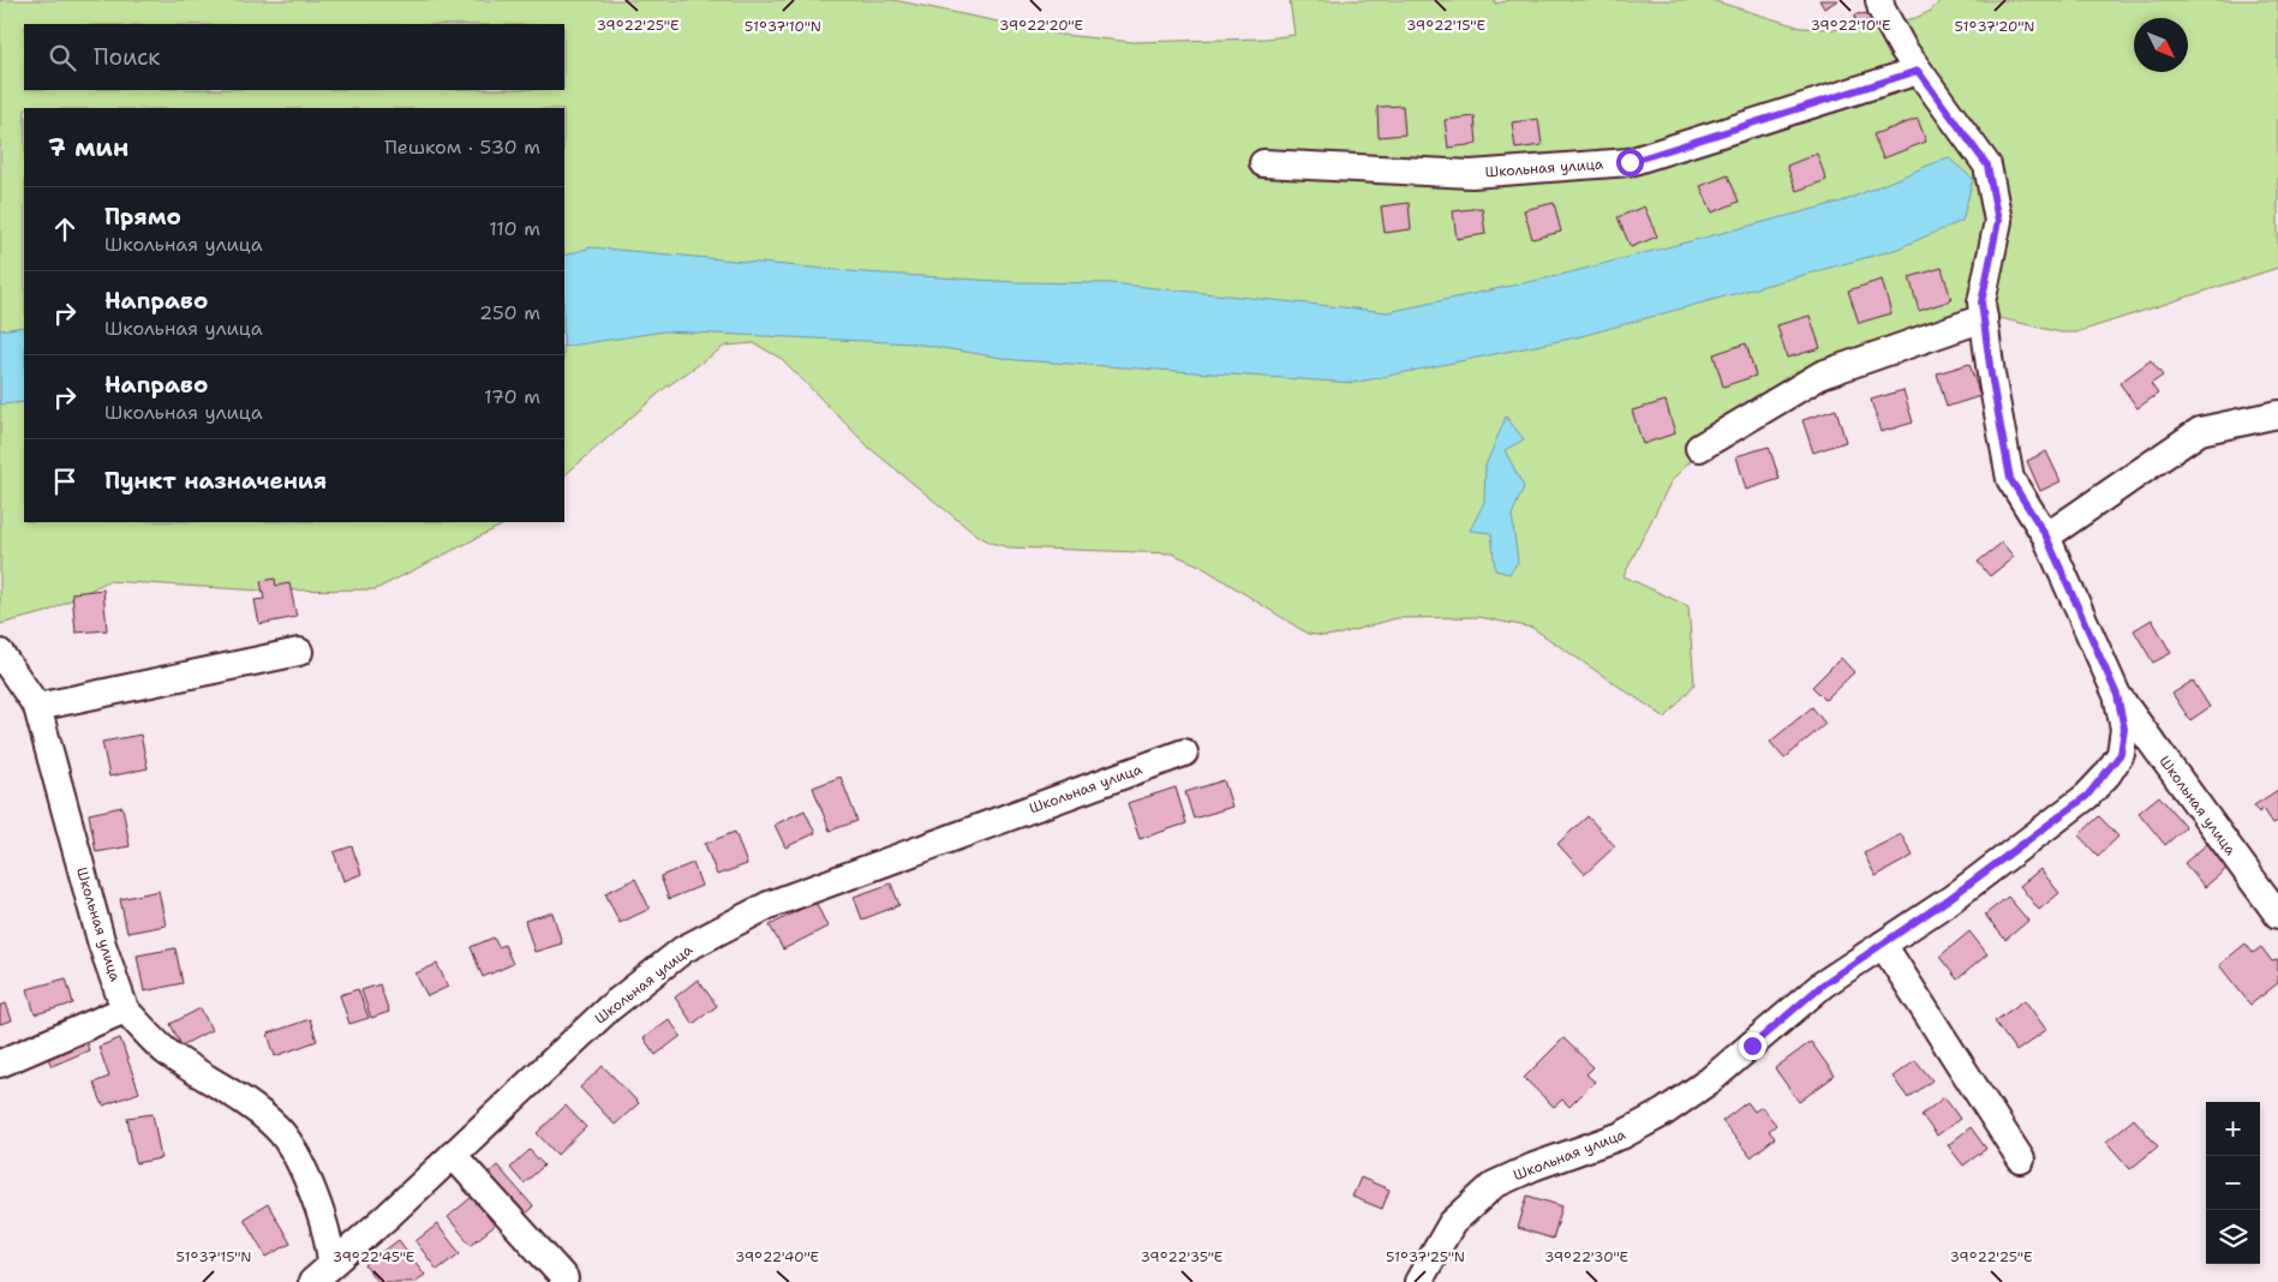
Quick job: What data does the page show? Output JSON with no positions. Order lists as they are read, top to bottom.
{
  "streets": {
    "street": ["Школьная улица"]
  },
  "north": "bottom right",
  "page": {
    "search": "Поиск",
    "heading": ["7 мин", "Пешком · 530 m"],
    "list": [
      ["Прямо", "Школьная улица", "110 m"],
      ["Направо", "Школьная улица", "250 m"],
      ["Направо", "Школьная улица", "170 m"],
      "Пункт назначения"
    ],
    "map_buttons": ["+", "−"]
  },
  "coordinates": [
    "39°22'25\"E",
    "39°22'20\"E",
    "39°22'15\"E",
    "39°22'10\"E",
    "51°37'20\"N",
    "51°37'10\"N",
    "51°37'15\"N",
    "51°37'25\"N",
    "39°22'45\"E",
    "39°22'40\"E",
    "39°22'35\"E",
    "39°22'30\"E"
  ]
}
